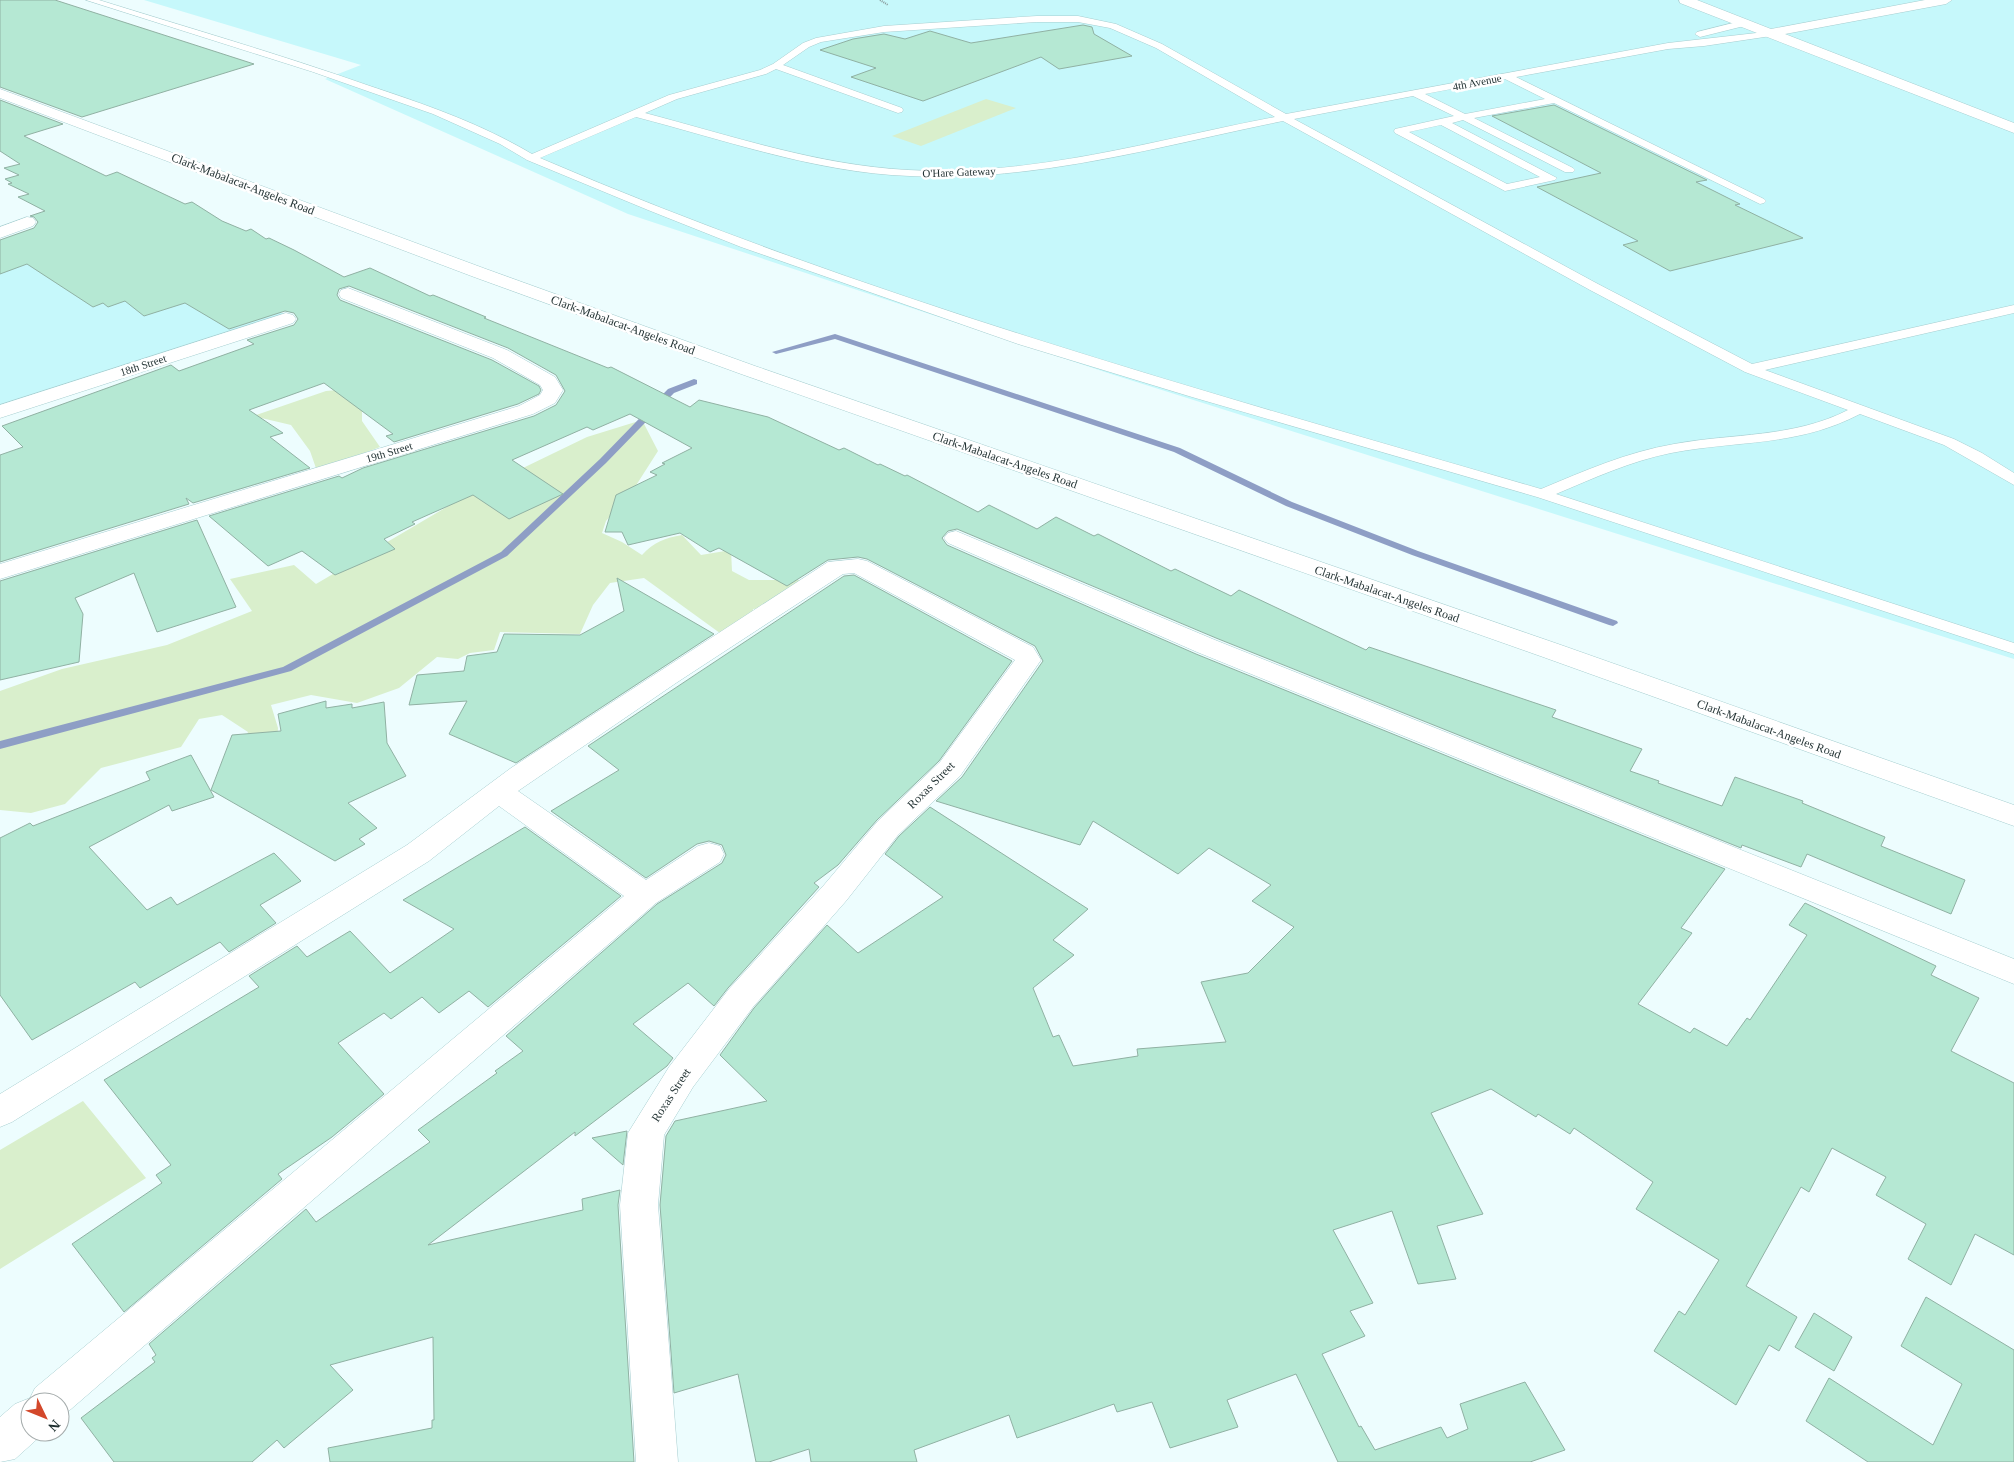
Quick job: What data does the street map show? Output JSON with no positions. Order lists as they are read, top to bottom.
{
  "streets": {
    "street": [
      "4th Avenue",
      "Clark-Mabalacat-Angeles Road",
      "18th Street",
      "19th Street",
      "Roxas Street"
    ],
    "lane": ["O'Hare Gateway"]
  },
  "crossings": [
    ["4th Avenue", "O'Hare Gateway"]
  ],
  "north": "bottom right"
}
